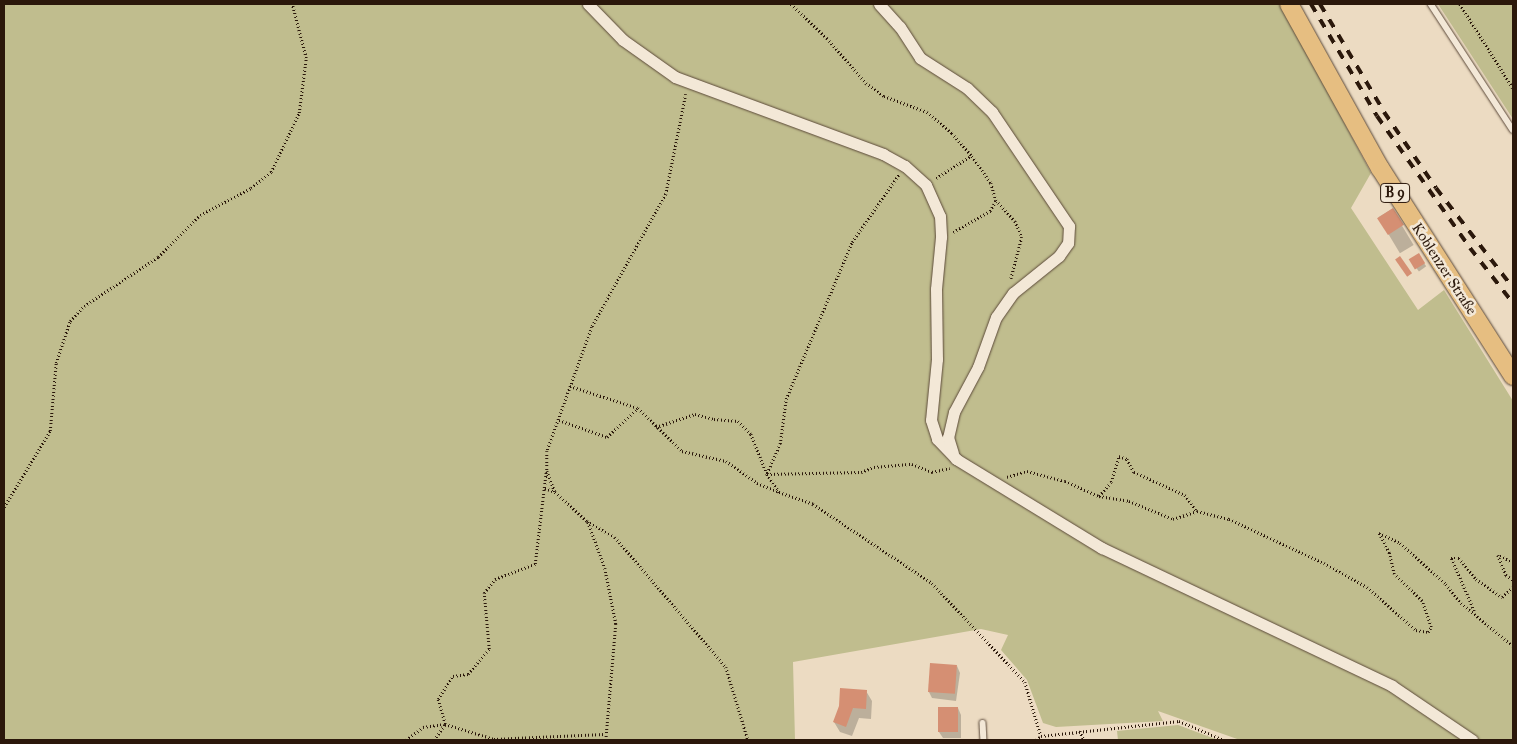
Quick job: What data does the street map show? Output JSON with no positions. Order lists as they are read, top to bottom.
{
  "streets": {
    "main road": ["B 9", "Koblenzer Straße"]
  }
}
